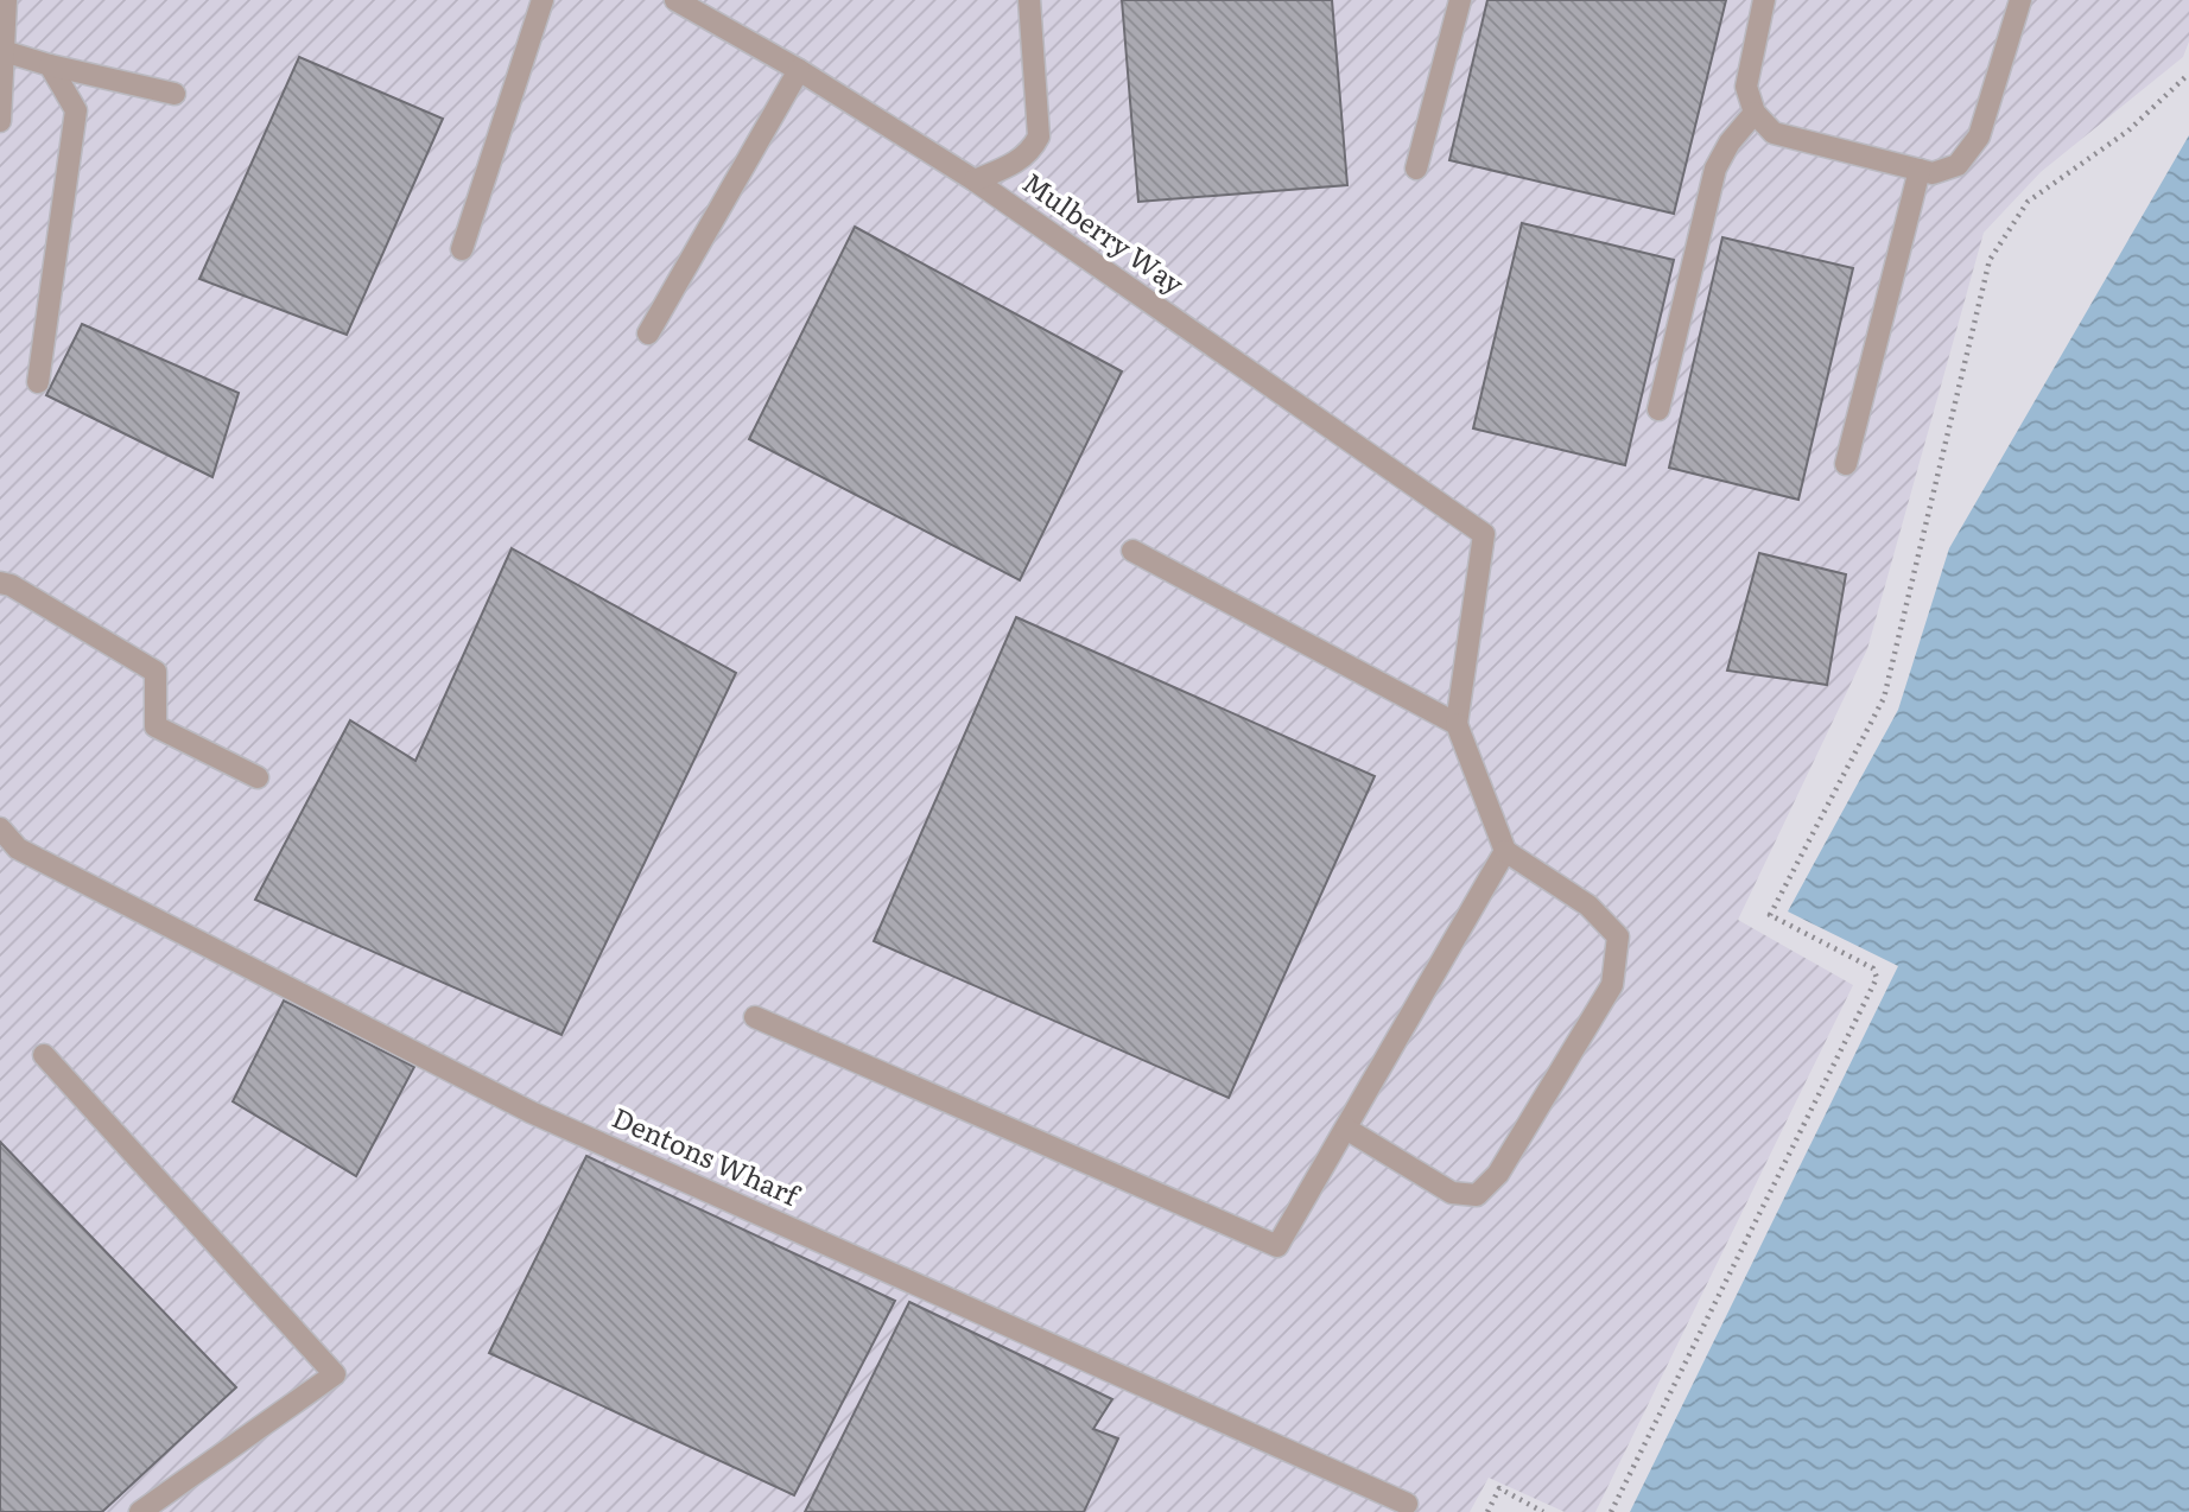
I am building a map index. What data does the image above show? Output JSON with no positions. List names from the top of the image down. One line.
{"streets":{"street":["Mulberry Way","Dentons Wharf"]}}
